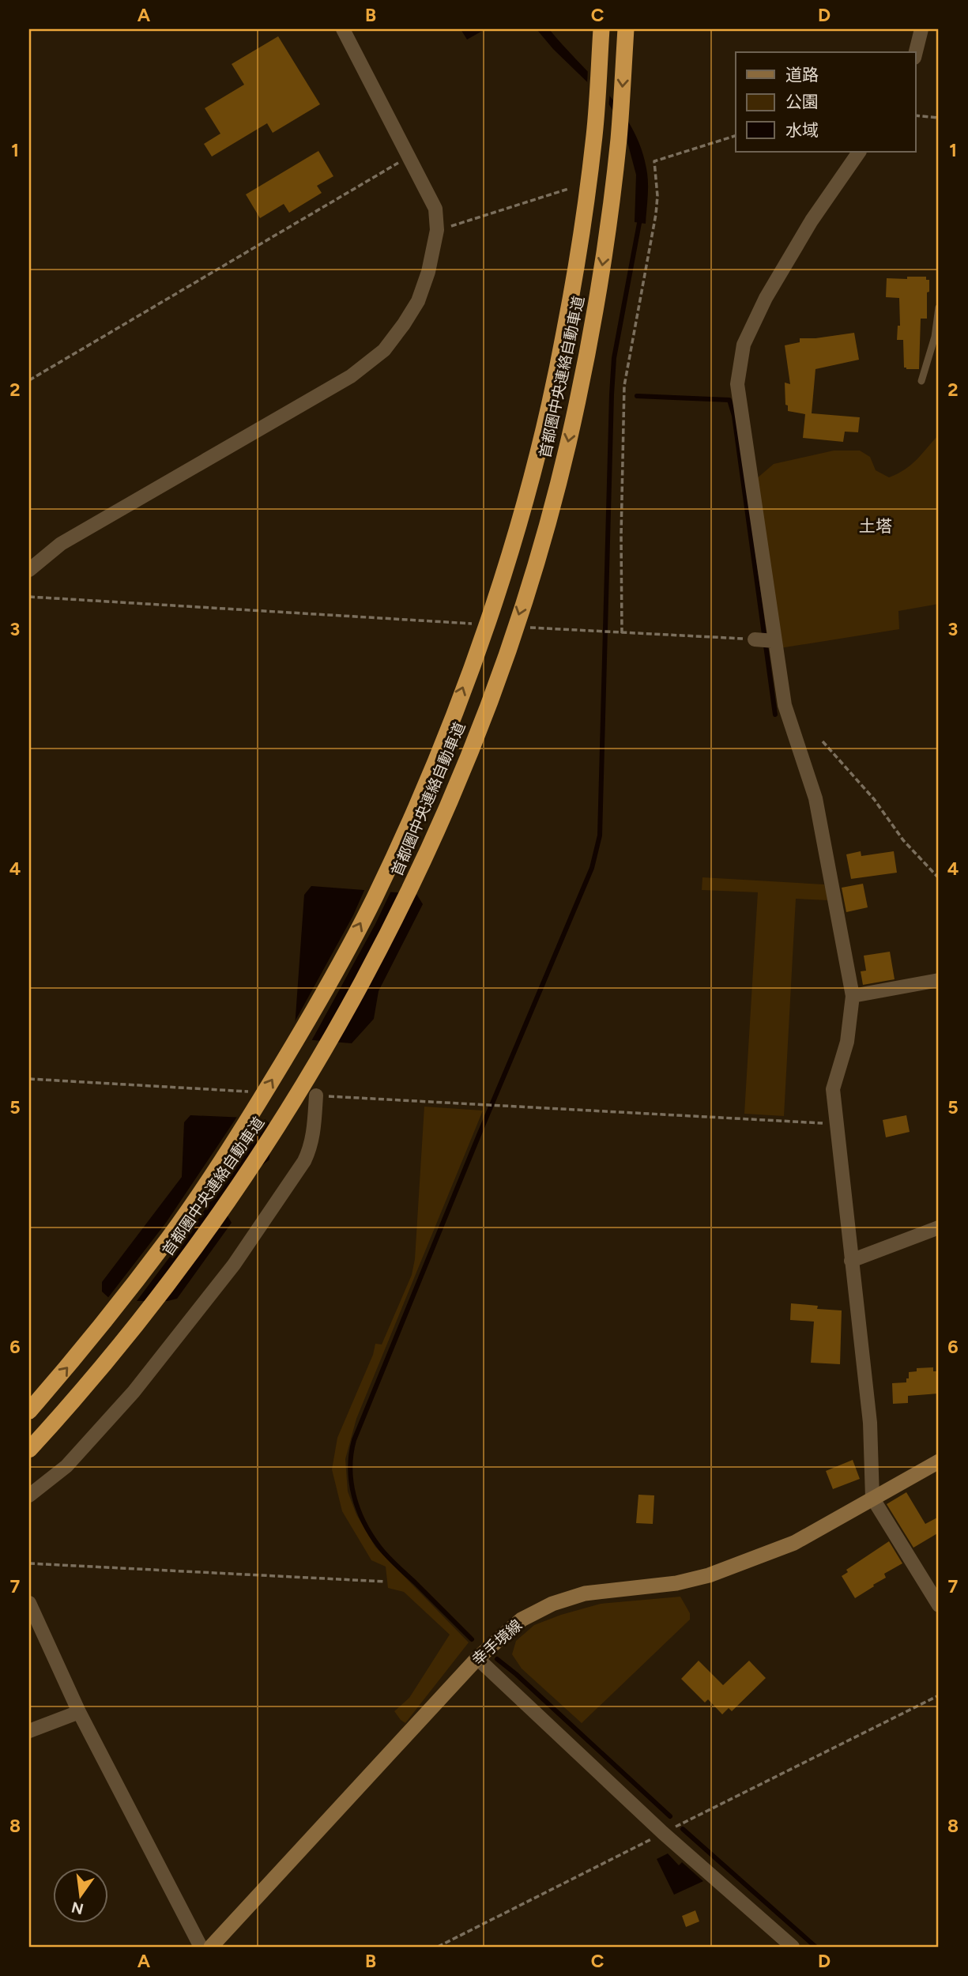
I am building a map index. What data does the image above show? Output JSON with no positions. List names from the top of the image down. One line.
{"streets":{"highway":["首都圏中央連絡自動車道"],"main road":["幸手境線"]},"districts":["土塔"],"legend":["道路","公園","水域"],"north":"bottom","grid":{"columns":["A","B","C","D"],"rows":["1","2","3","4","5","6","7","8"]}}
